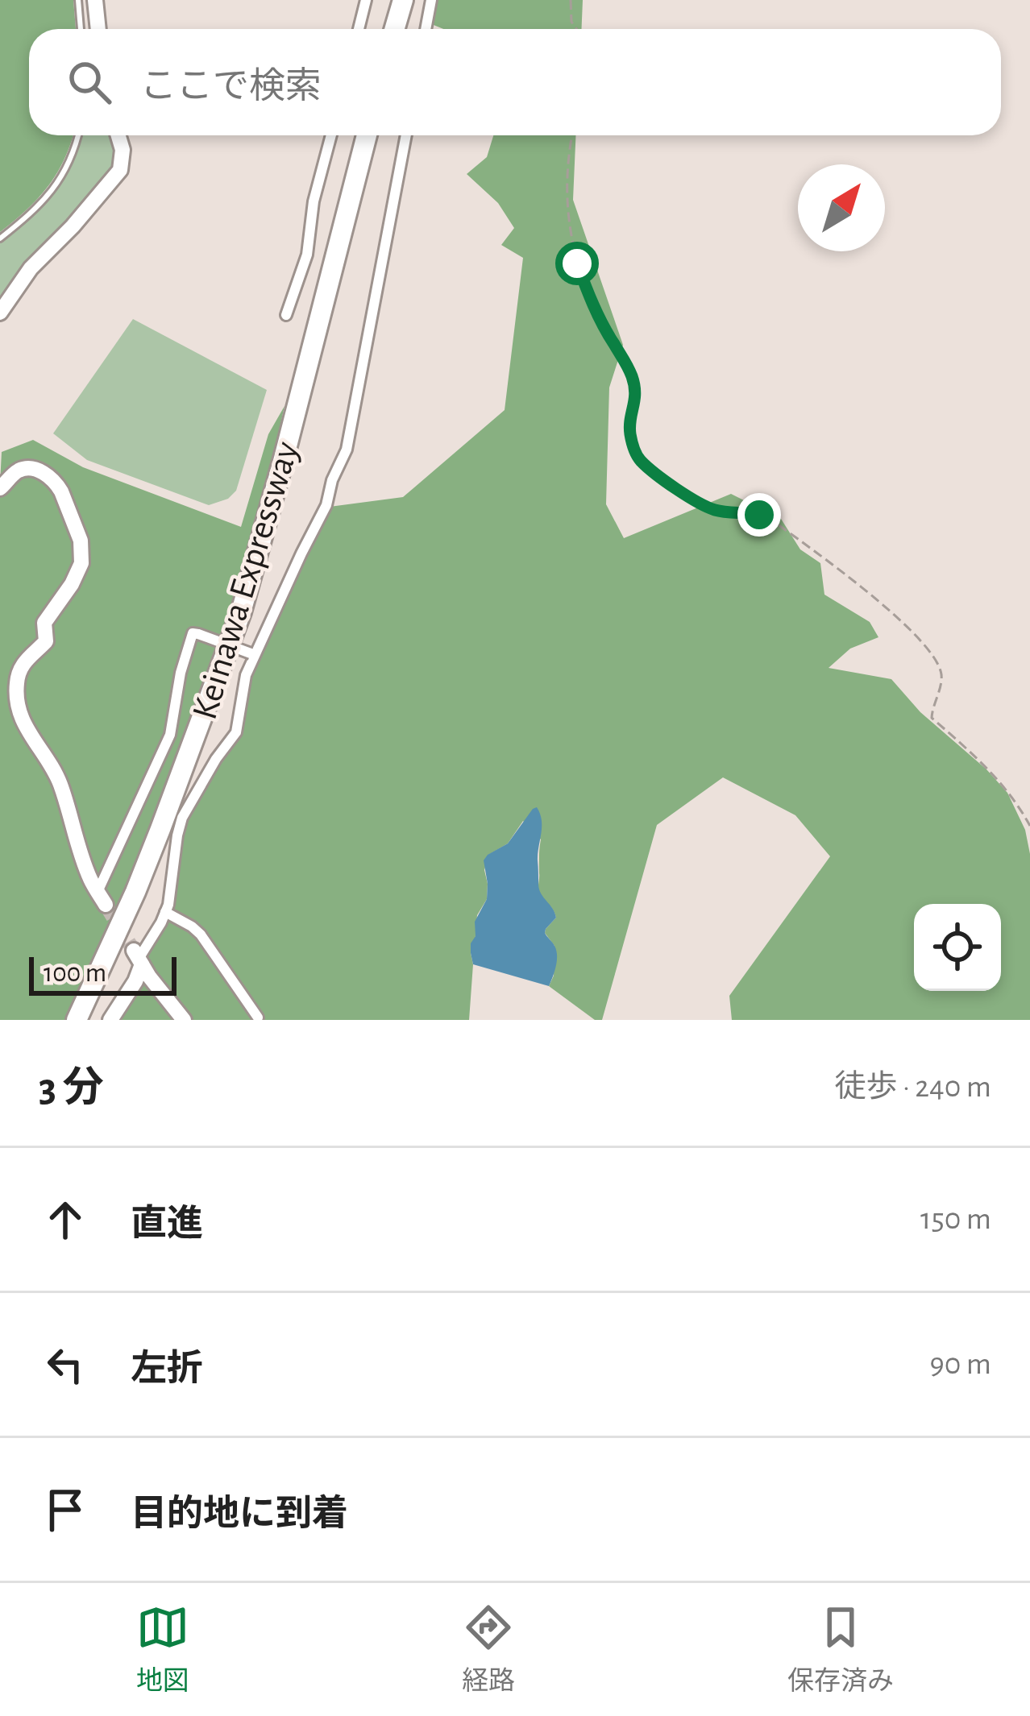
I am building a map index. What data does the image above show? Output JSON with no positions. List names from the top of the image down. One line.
{"streets":{"highway":["Keinawa Expressway"]},"scale_bar":"100 m","north":"top right","page":{"search":"ここで検索","scale":"100 m","heading":["3 分","徒歩 · 240 m"],"list":[["直進","150 m"],["左折","90 m"],"目的地に到着"],"nav":["地図","経路","保存済み"]}}
